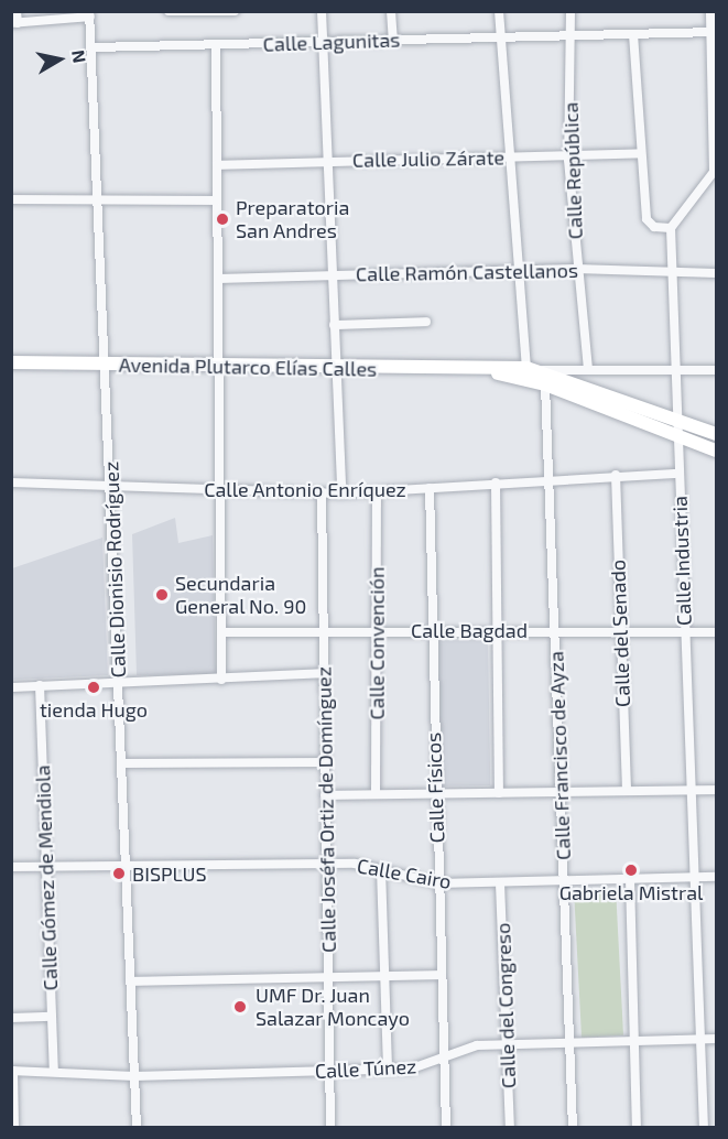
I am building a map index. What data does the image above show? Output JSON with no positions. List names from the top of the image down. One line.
{"streets":{"main road":["Avenida Plutarco Elías Calles"],"street":["Calle Lagunitas","Calle Julio Zárate","Calle República","Calle Ramón Castellanos","Calle Antonio Enríquez","Calle Industria","Calle Dionisio Rodríguez","Calle Bagdad","Calle del Senado","Calle Convención","Calle Francisco de Ayza","Calle Físicos","Calle Joséfa Ortiz de Domínguez","Calle Cairo","Calle Gómez de Mendiola","Calle del Congreso","Calle Túnez"]},"crossings":[["Calle Lagunitas","Calle República"],["Calle Lagunitas","Calle Dionisio Rodríguez"],["Calle Julio Zárate","Calle República"],["Calle República","Calle Ramón Castellanos"],["Calle Ramón Castellanos","Calle Industria"],["Avenida Plutarco Elías Calles","Calle Industria"],["Avenida Plutarco Elías Calles","Calle Dionisio Rodríguez"],["Avenida Plutarco Elías Calles","Calle Francisco de Ayza"],["Calle Antonio Enríquez","Calle Industria"],["Calle Antonio Enríquez","Calle Dionisio Rodríguez"],["Calle Antonio Enríquez","Calle del Senado"],["Calle Antonio Enríquez","Calle Convención"],["Calle Antonio Enríquez","Calle Francisco de Ayza"],["Calle Antonio Enríquez","Calle Físicos"],["Calle Antonio Enríquez","Calle Joséfa Ortiz de Domínguez"],["Calle Industria","Calle Bagdad"],["Calle Industria","Calle Cairo"],["Calle Industria","Calle Túnez"],["Calle Dionisio Rodríguez","Calle Cairo"],["Calle Dionisio Rodríguez","Calle Túnez"],["Calle Bagdad","Calle del Senado"],["Calle Bagdad","Calle Convención"],["Calle Bagdad","Calle Francisco de Ayza"],["Calle Bagdad","Calle Físicos"],["Calle Bagdad","Calle Joséfa Ortiz de Domínguez"],["Calle Francisco de Ayza","Calle Cairo"],["Calle Francisco de Ayza","Calle Túnez"],["Calle Físicos","Calle Cairo"],["Calle Físicos","Calle Túnez"],["Calle Joséfa Ortiz de Domínguez","Calle Cairo"],["Calle Joséfa Ortiz de Domínguez","Calle Túnez"],["Calle Cairo","Calle Gómez de Mendiola"],["Calle Cairo","Calle del Congreso"],["Calle Gómez de Mendiola","Calle Túnez"],["Calle del Congreso","Calle Túnez"]],"places":["Preparatoria San Andres","Secundaria General No. 90","tienda Hugo","Gabriela Mistral","BISPLUS","UMF Dr. Juan Salazar Moncayo"],"north":"right"}
